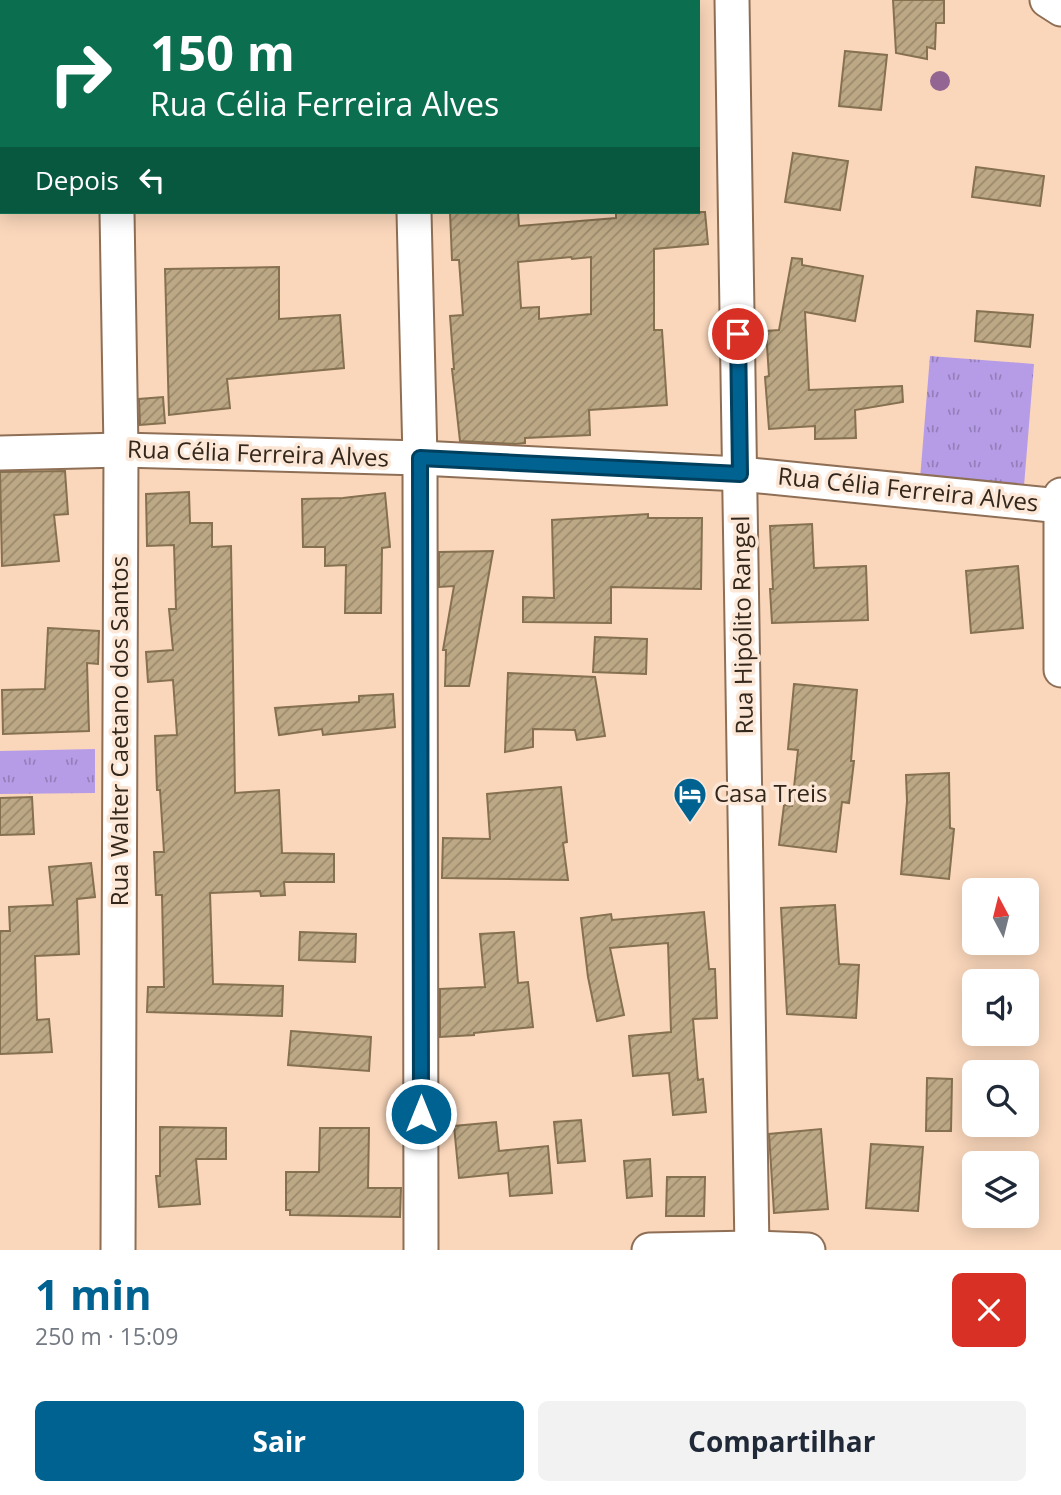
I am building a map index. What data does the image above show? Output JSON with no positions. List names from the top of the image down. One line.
{"streets":{"street":["Rua Célia Ferreira Alves","Rua Hipólito Rangel","Rua Walter Caetano dos Santos"]},"crossings":[["Rua Célia Ferreira Alves","Rua Hipólito Rangel"],["Rua Célia Ferreira Alves","Rua Walter Caetano dos Santos"]],"places":{"hotel":["Casa Treis"]},"north":"top","page":{"turn":["150 m","Rua Célia Ferreira Alves"],"then":"Depois","heading":["1 min","250 m · 15:09"],"buttons":["Sair","Compartilhar"]}}
